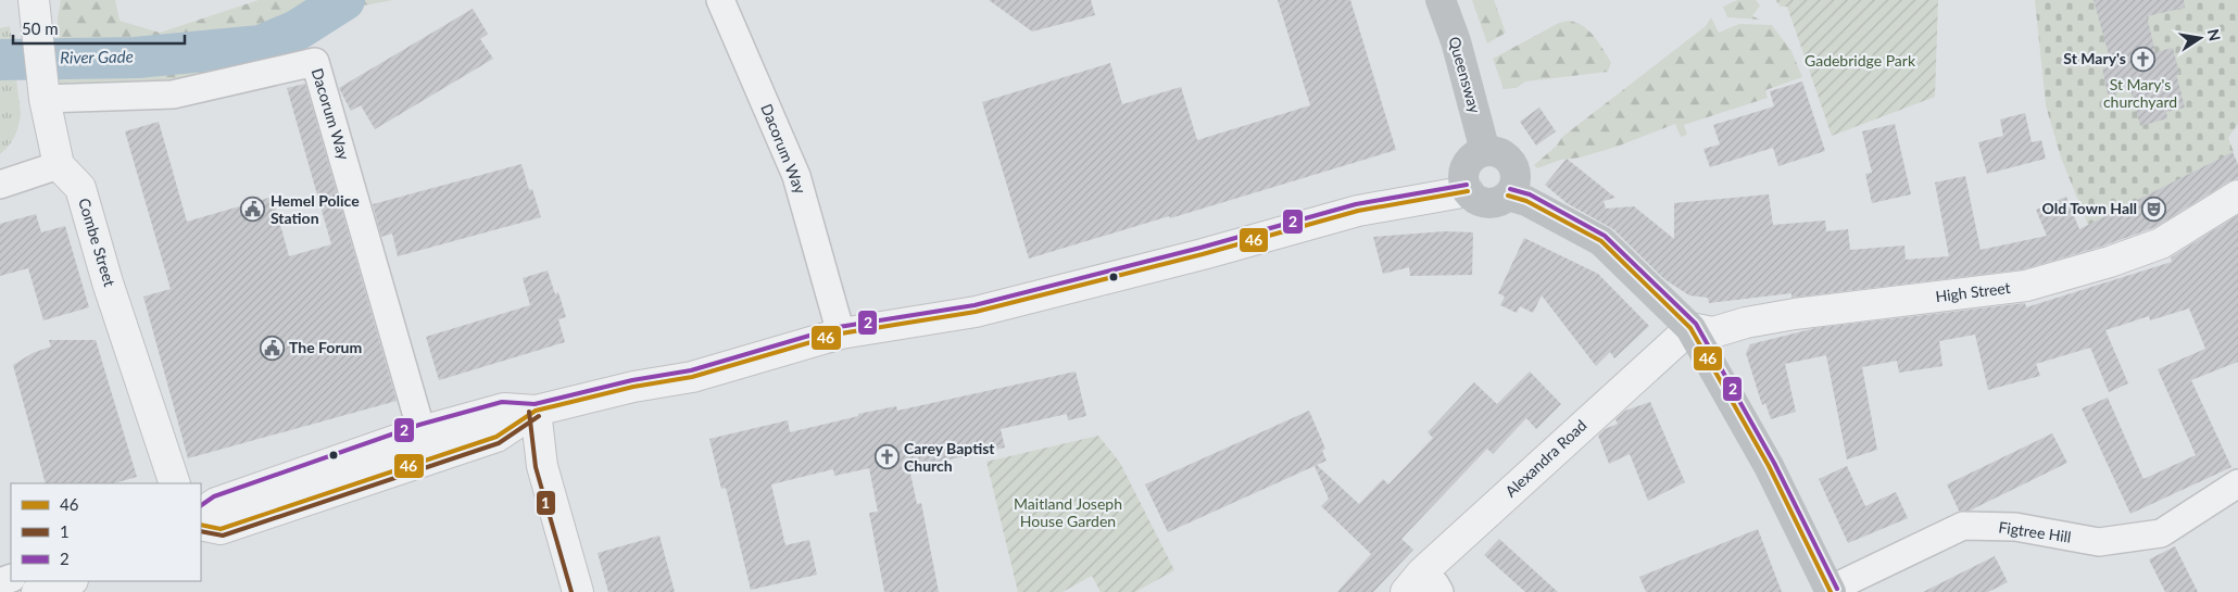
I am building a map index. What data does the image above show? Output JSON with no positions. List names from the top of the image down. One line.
{"streets":{"main road":["Queensway"],"street":["Dacorum Way","Combe Street","High Street","Alexandra Road","Figtree Hill"]},"crossings":[["High Street","Alexandra Road"]],"water":["River Gade"],"parks":["Gadebridge Park","St Mary's churchyard","Maitland Joseph House Garden"],"places":{"church":["St Mary's","Carey Baptist Church"],"theatre":["Old Town Hall"],"public building":["Hemel Police Station","The Forum"]},"lines":["transit line 2","transit line 46","transit line 1"],"legend":["46","1","2"],"scale_bar":"50 m","north":"right"}
